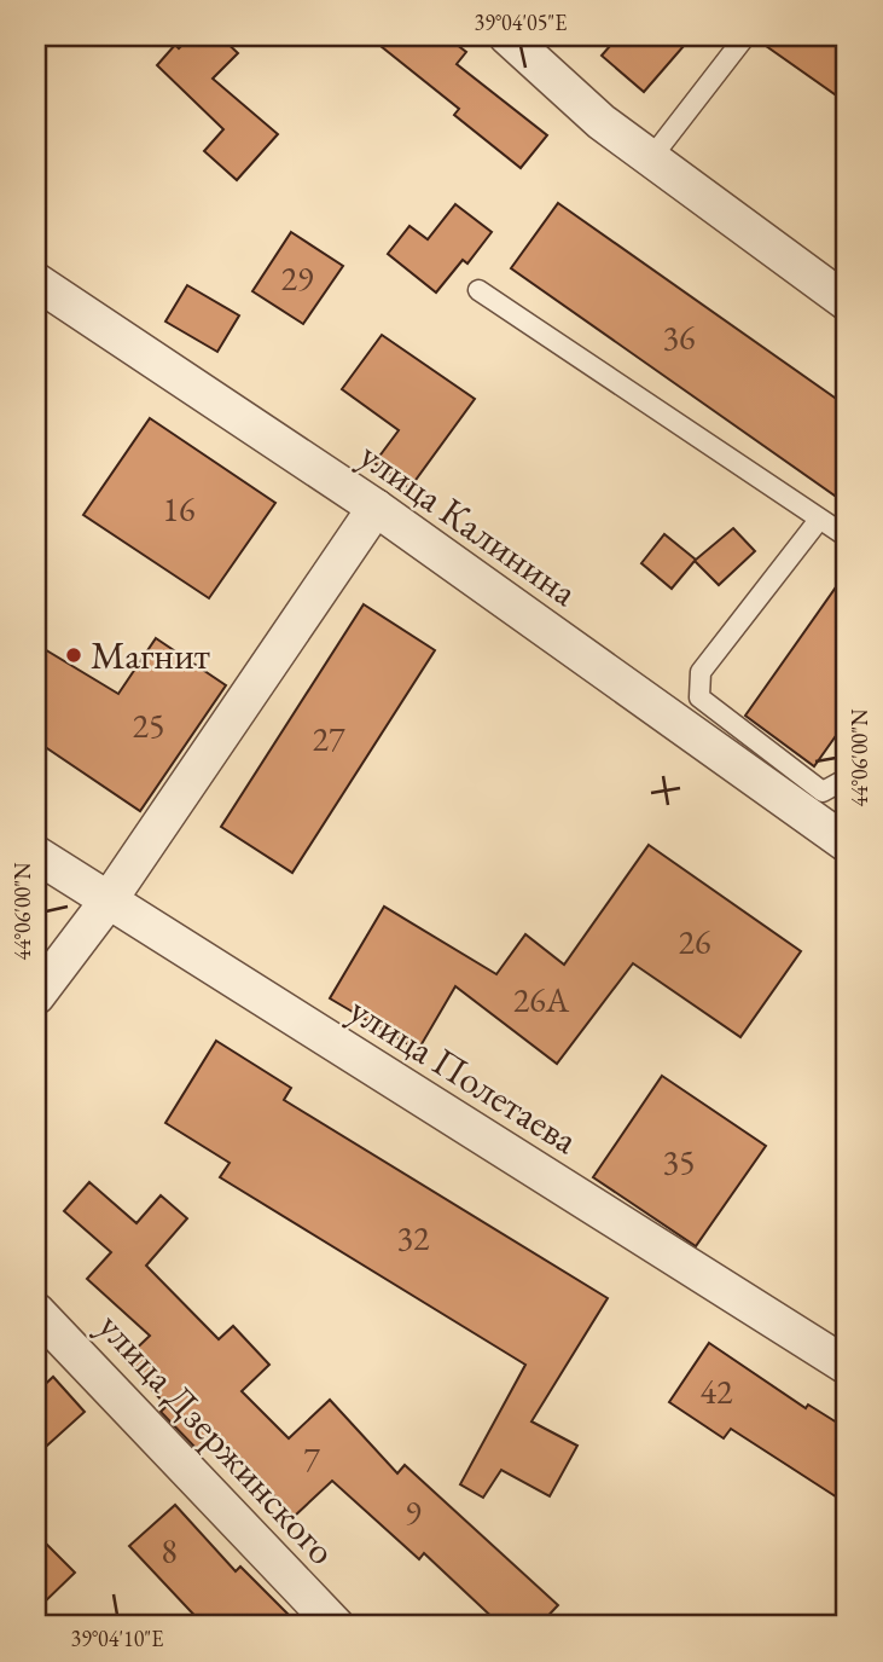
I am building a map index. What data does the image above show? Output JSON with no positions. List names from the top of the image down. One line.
{"streets":{"street":["улица Калинина","улица Полетаева","улица Дзержинского"]},"places":["Магнит"],"house_numbers":["29","36","16","25","27","26","26А","35","32","42","7","9","8"],"coordinates":["39°04'05\"E","44°06'00\"N","39°04'10\"E"]}
